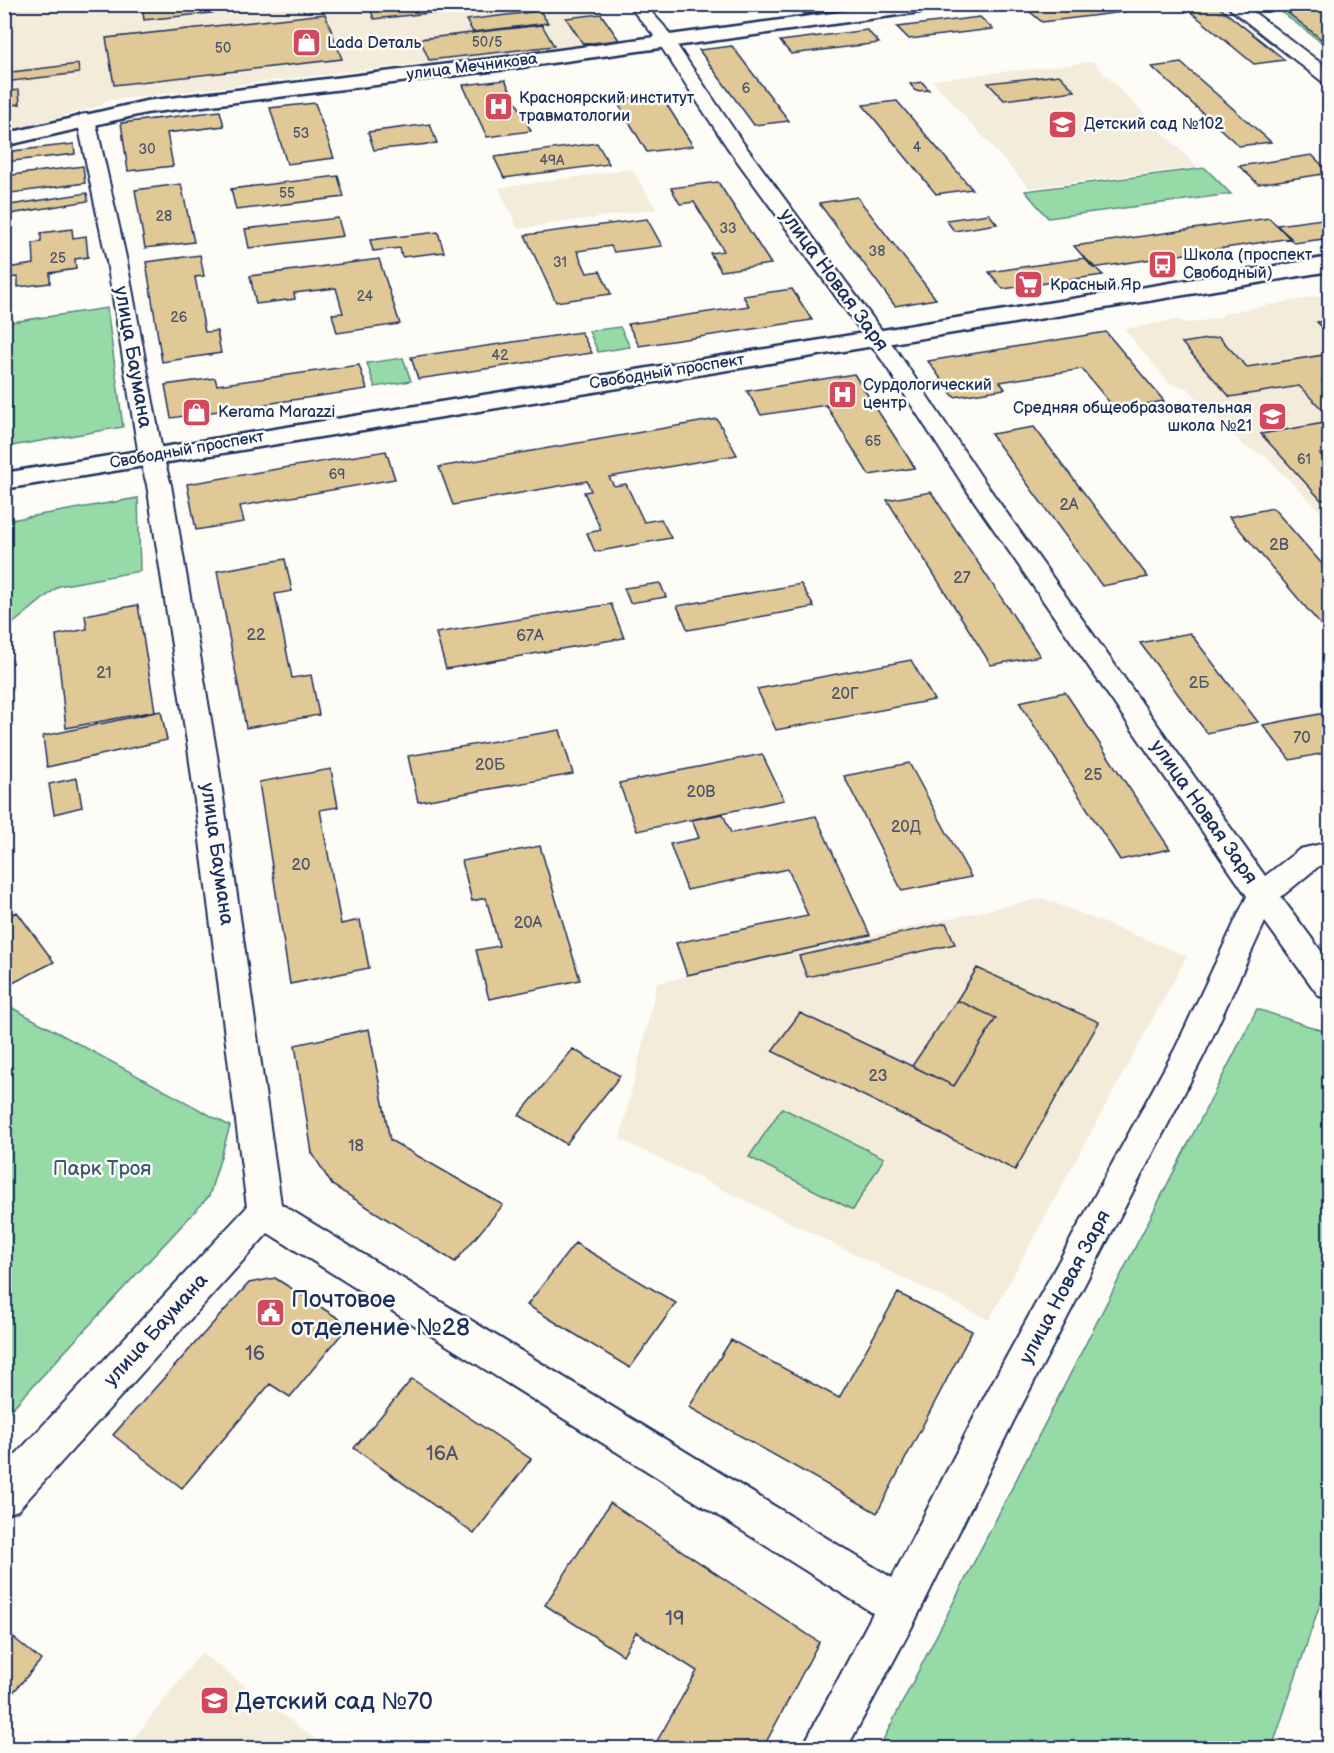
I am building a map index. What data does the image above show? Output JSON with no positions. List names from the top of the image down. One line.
{"streets":{"main road":["улица Мечникова","Свободный проспект"],"street":["улица Новая Заря","улица Баумана"]},"crossings":[["улица Мечникова","улица Новая Заря"],["улица Мечникова","улица Баумана"],["улица Новая Заря","Свободный проспект"],["улица Баумана","Свободный проспект"]],"parks":["Парк Троя"],"places":{"shop":["Lada Dеталь","Kerama Marazzi"],"hospital":["Красноярский институт травматологии","Сурдологический центр"],"school or university":["Детский сад №102","Средняя общеобразовательная школа №21","Детский сад №70"],"bus stop":["Школа (проспект Свободный)"],"supermarket":["Красный Яр"],"public building":["Почтовое отделение №28"]},"house_numbers":["50/5","50","6","53","4","30","49А","55","28","33","38","25","31","24","26","42","65","61","69","2А","2В","27","22","67А","21","2Б","20Г","70","20Б","25","20В","20Д","20","20А","23","18","16","16А","19"]}
